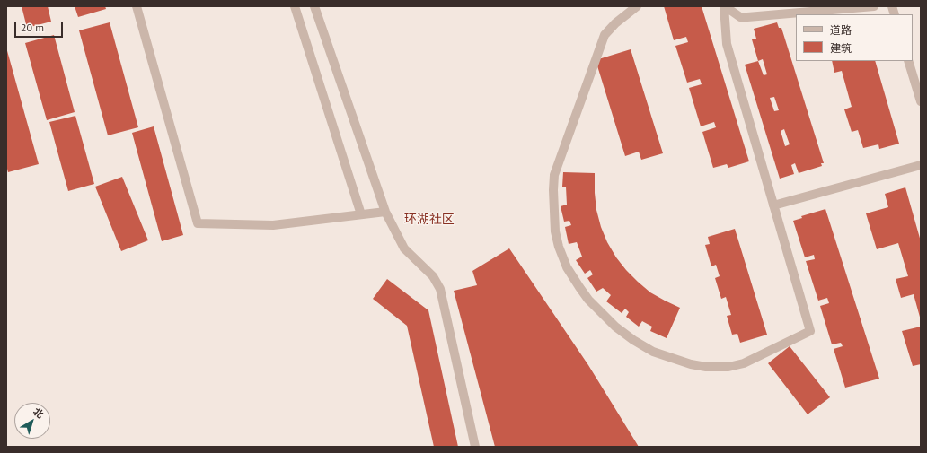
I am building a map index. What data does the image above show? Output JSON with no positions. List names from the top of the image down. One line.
{"districts":["环湖社区"],"legend":["道路","建筑"],"scale_bar":"20 m","north":"top right"}
